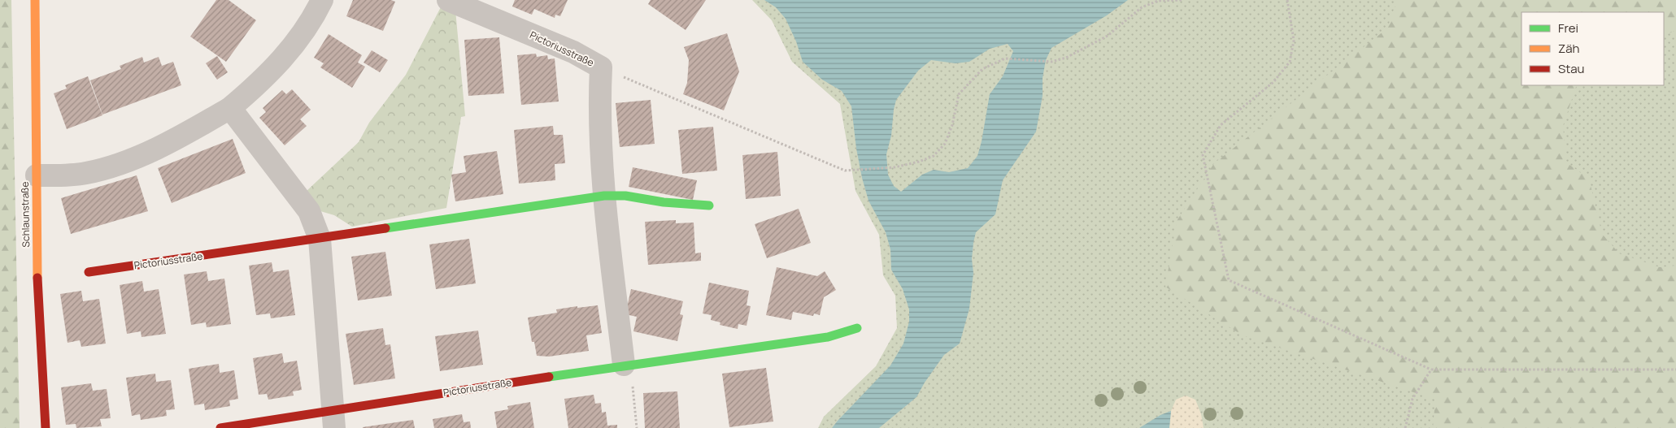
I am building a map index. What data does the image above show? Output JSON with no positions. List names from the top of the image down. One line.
{"streets":{"street":["Pictoriusstraße","Schlaunstraße"]},"legend":["Frei","Zäh","Stau"]}
